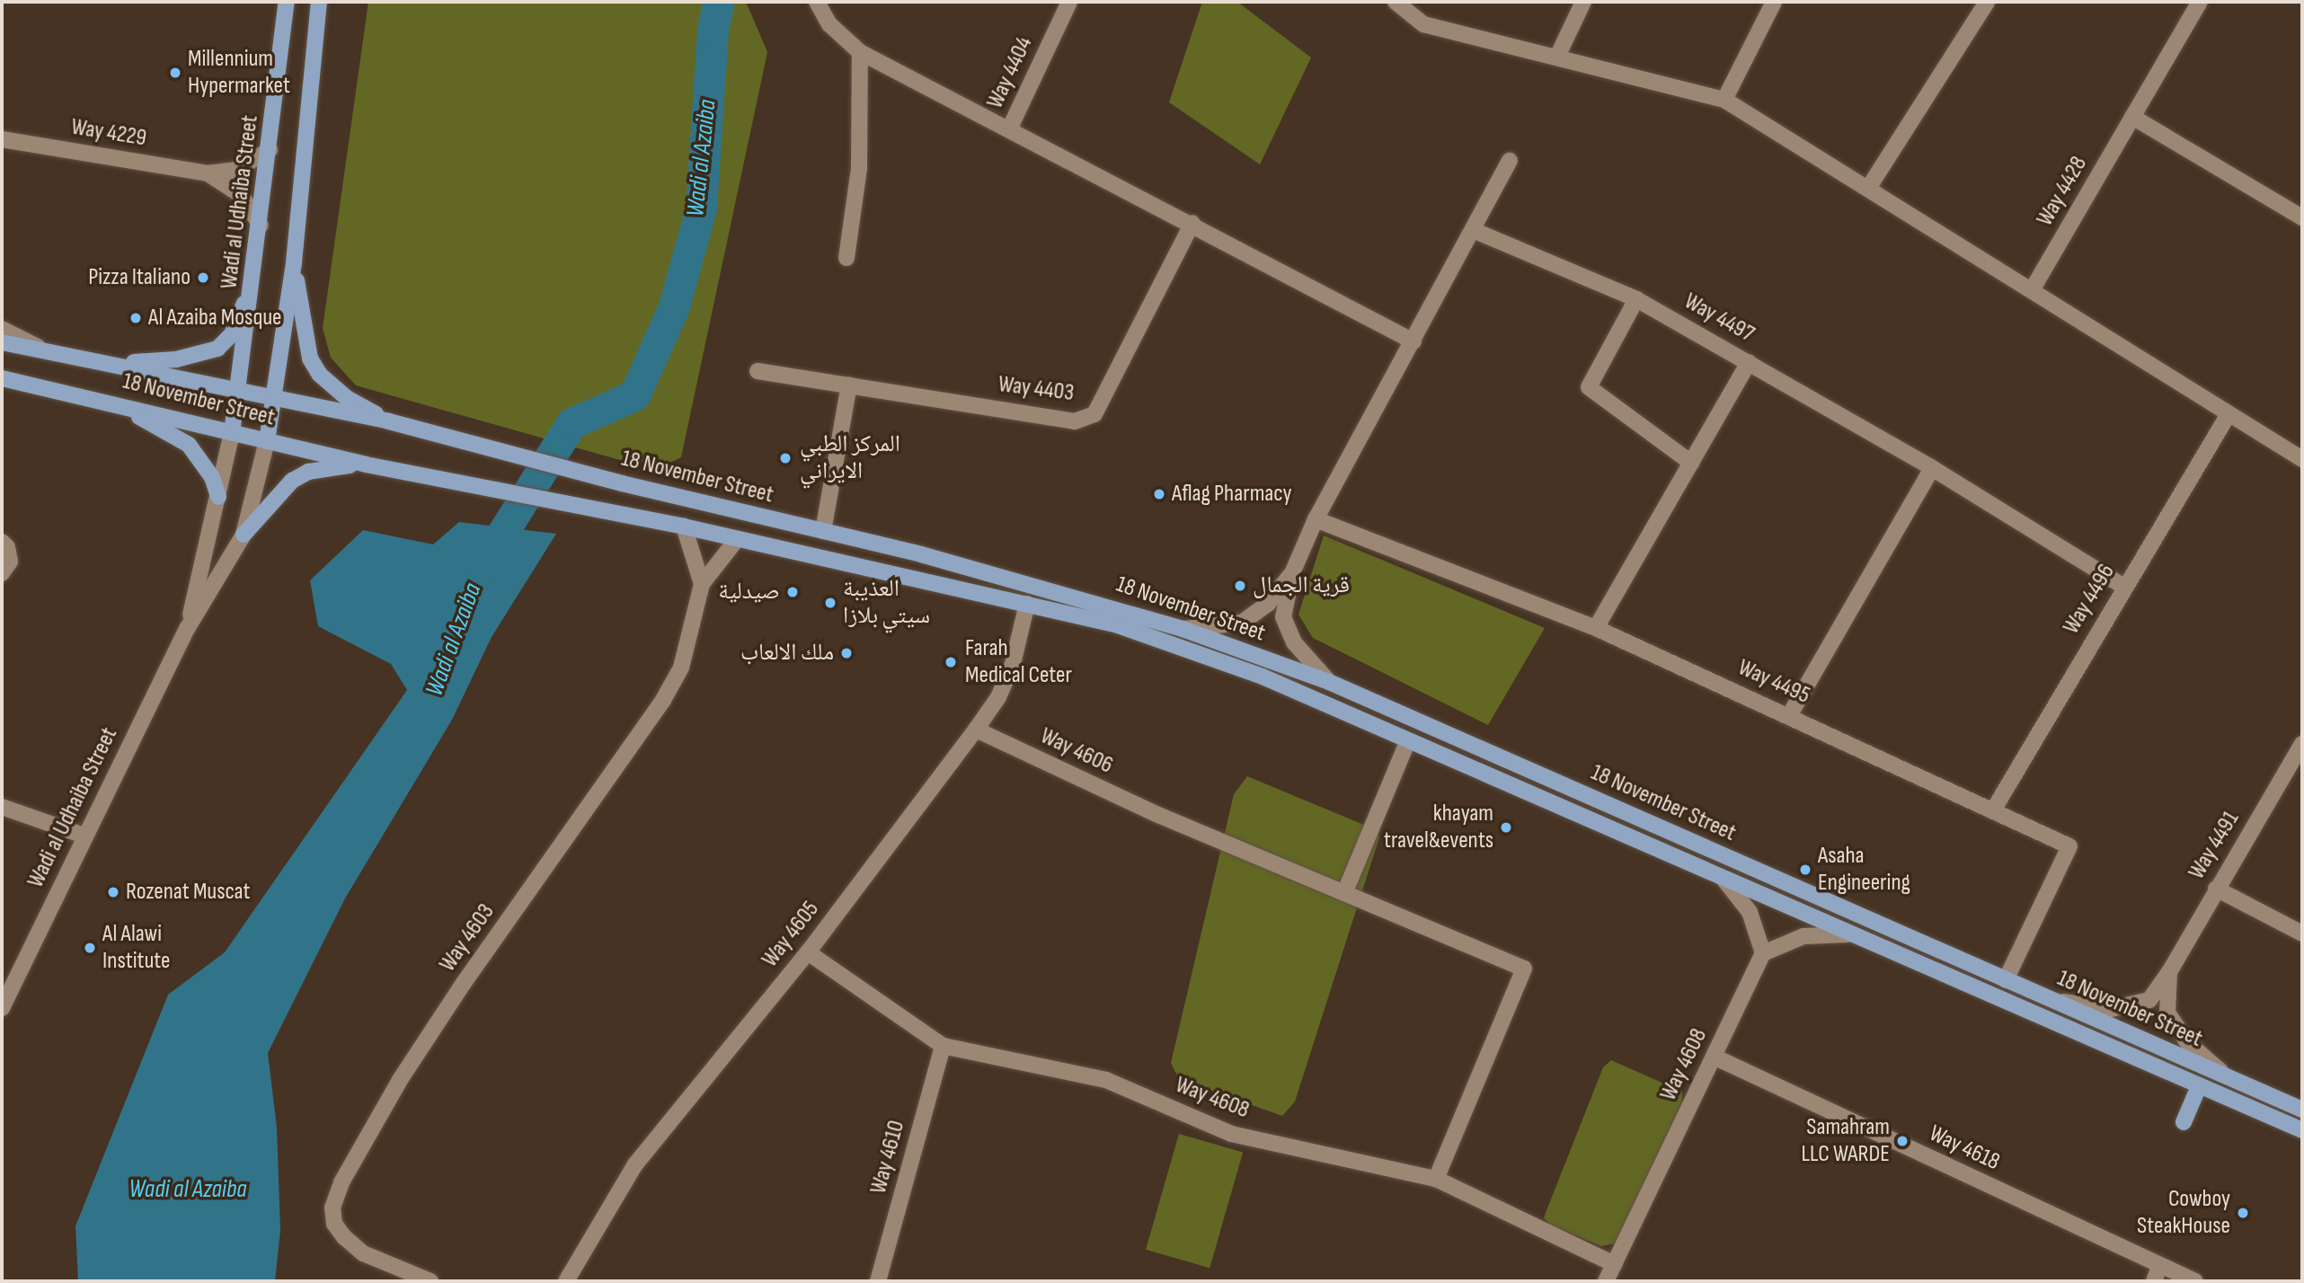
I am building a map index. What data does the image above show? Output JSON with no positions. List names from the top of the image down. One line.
{"streets":{"main road":["Wadi al Udhaiba Street","18 November Street"],"street":["Way 4404","Way 4229","Way 4428","Way 4497","Way 4403","Way 4496","Way 4495","Way 4606","Way 4491","Way 4605","Way 4603","Way 4608","Way 4618","Way 4610"]},"crossings":[["Way 4229","Wadi al Udhaiba Street"],["Wadi al Udhaiba Street","18 November Street"],["Way 4497","Way 4496"],["18 November Street","Way 4495"],["18 November Street","Way 4491"],["18 November Street","Way 4605"],["18 November Street","Way 4603"],["Way 4496","Way 4495"],["Way 4606","Way 4605"],["Way 4606","Way 4608"],["Way 4605","Way 4608"],["Way 4608","Way 4618"],["Way 4608","Way 4610"]],"water":["Wadi al Azaiba"],"places":["Millennium Hypermarket","Pizza Italiano","Al Azaiba Mosque","المركز الطبي الايراني","Aflag Pharmacy","قرية الجمال","صيدلية","العذيبة سيتي بلازا","ملك الالعاب","Farah Medical Ceter","khayam travel&events","Asaha Engineering","Rozenat Muscat","Al Alawi Institute","Samahram LLC WARDE","Cowboy SteakHouse"]}
